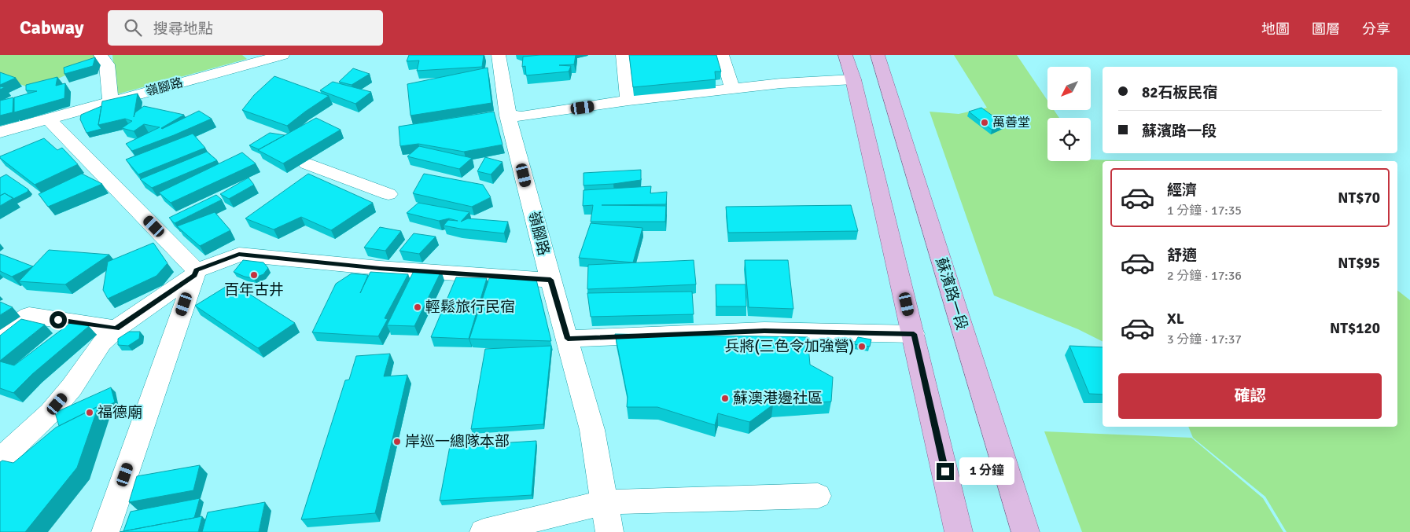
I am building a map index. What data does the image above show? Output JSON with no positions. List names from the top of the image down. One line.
{"streets":{"main road":["蘇濱路一段"],"street":["嶺腳路"]},"places":["萬善堂","百年古井","輕鬆旅行民宿","兵將(三色令加強營)","蘇澳港邊社區","福德廟","岸巡一總隊本部"],"north":"bottom left","page":{"header":"Cabway","search":"搜尋地點","nav":["地圖","圖層","分享"],"banner":["82石板民宿","蘇濱路一段"],"list":[{"name":"經濟","note":"1 分鐘 · 17:35","value":"NT$70"},{"name":"舒適","note":"2 分鐘 · 17:36","value":"NT$95"},{"name":"XL","note":"3 分鐘 · 17:37","value":"NT$120"}],"buttons":"確認","bubble":"1 分鐘"}}
